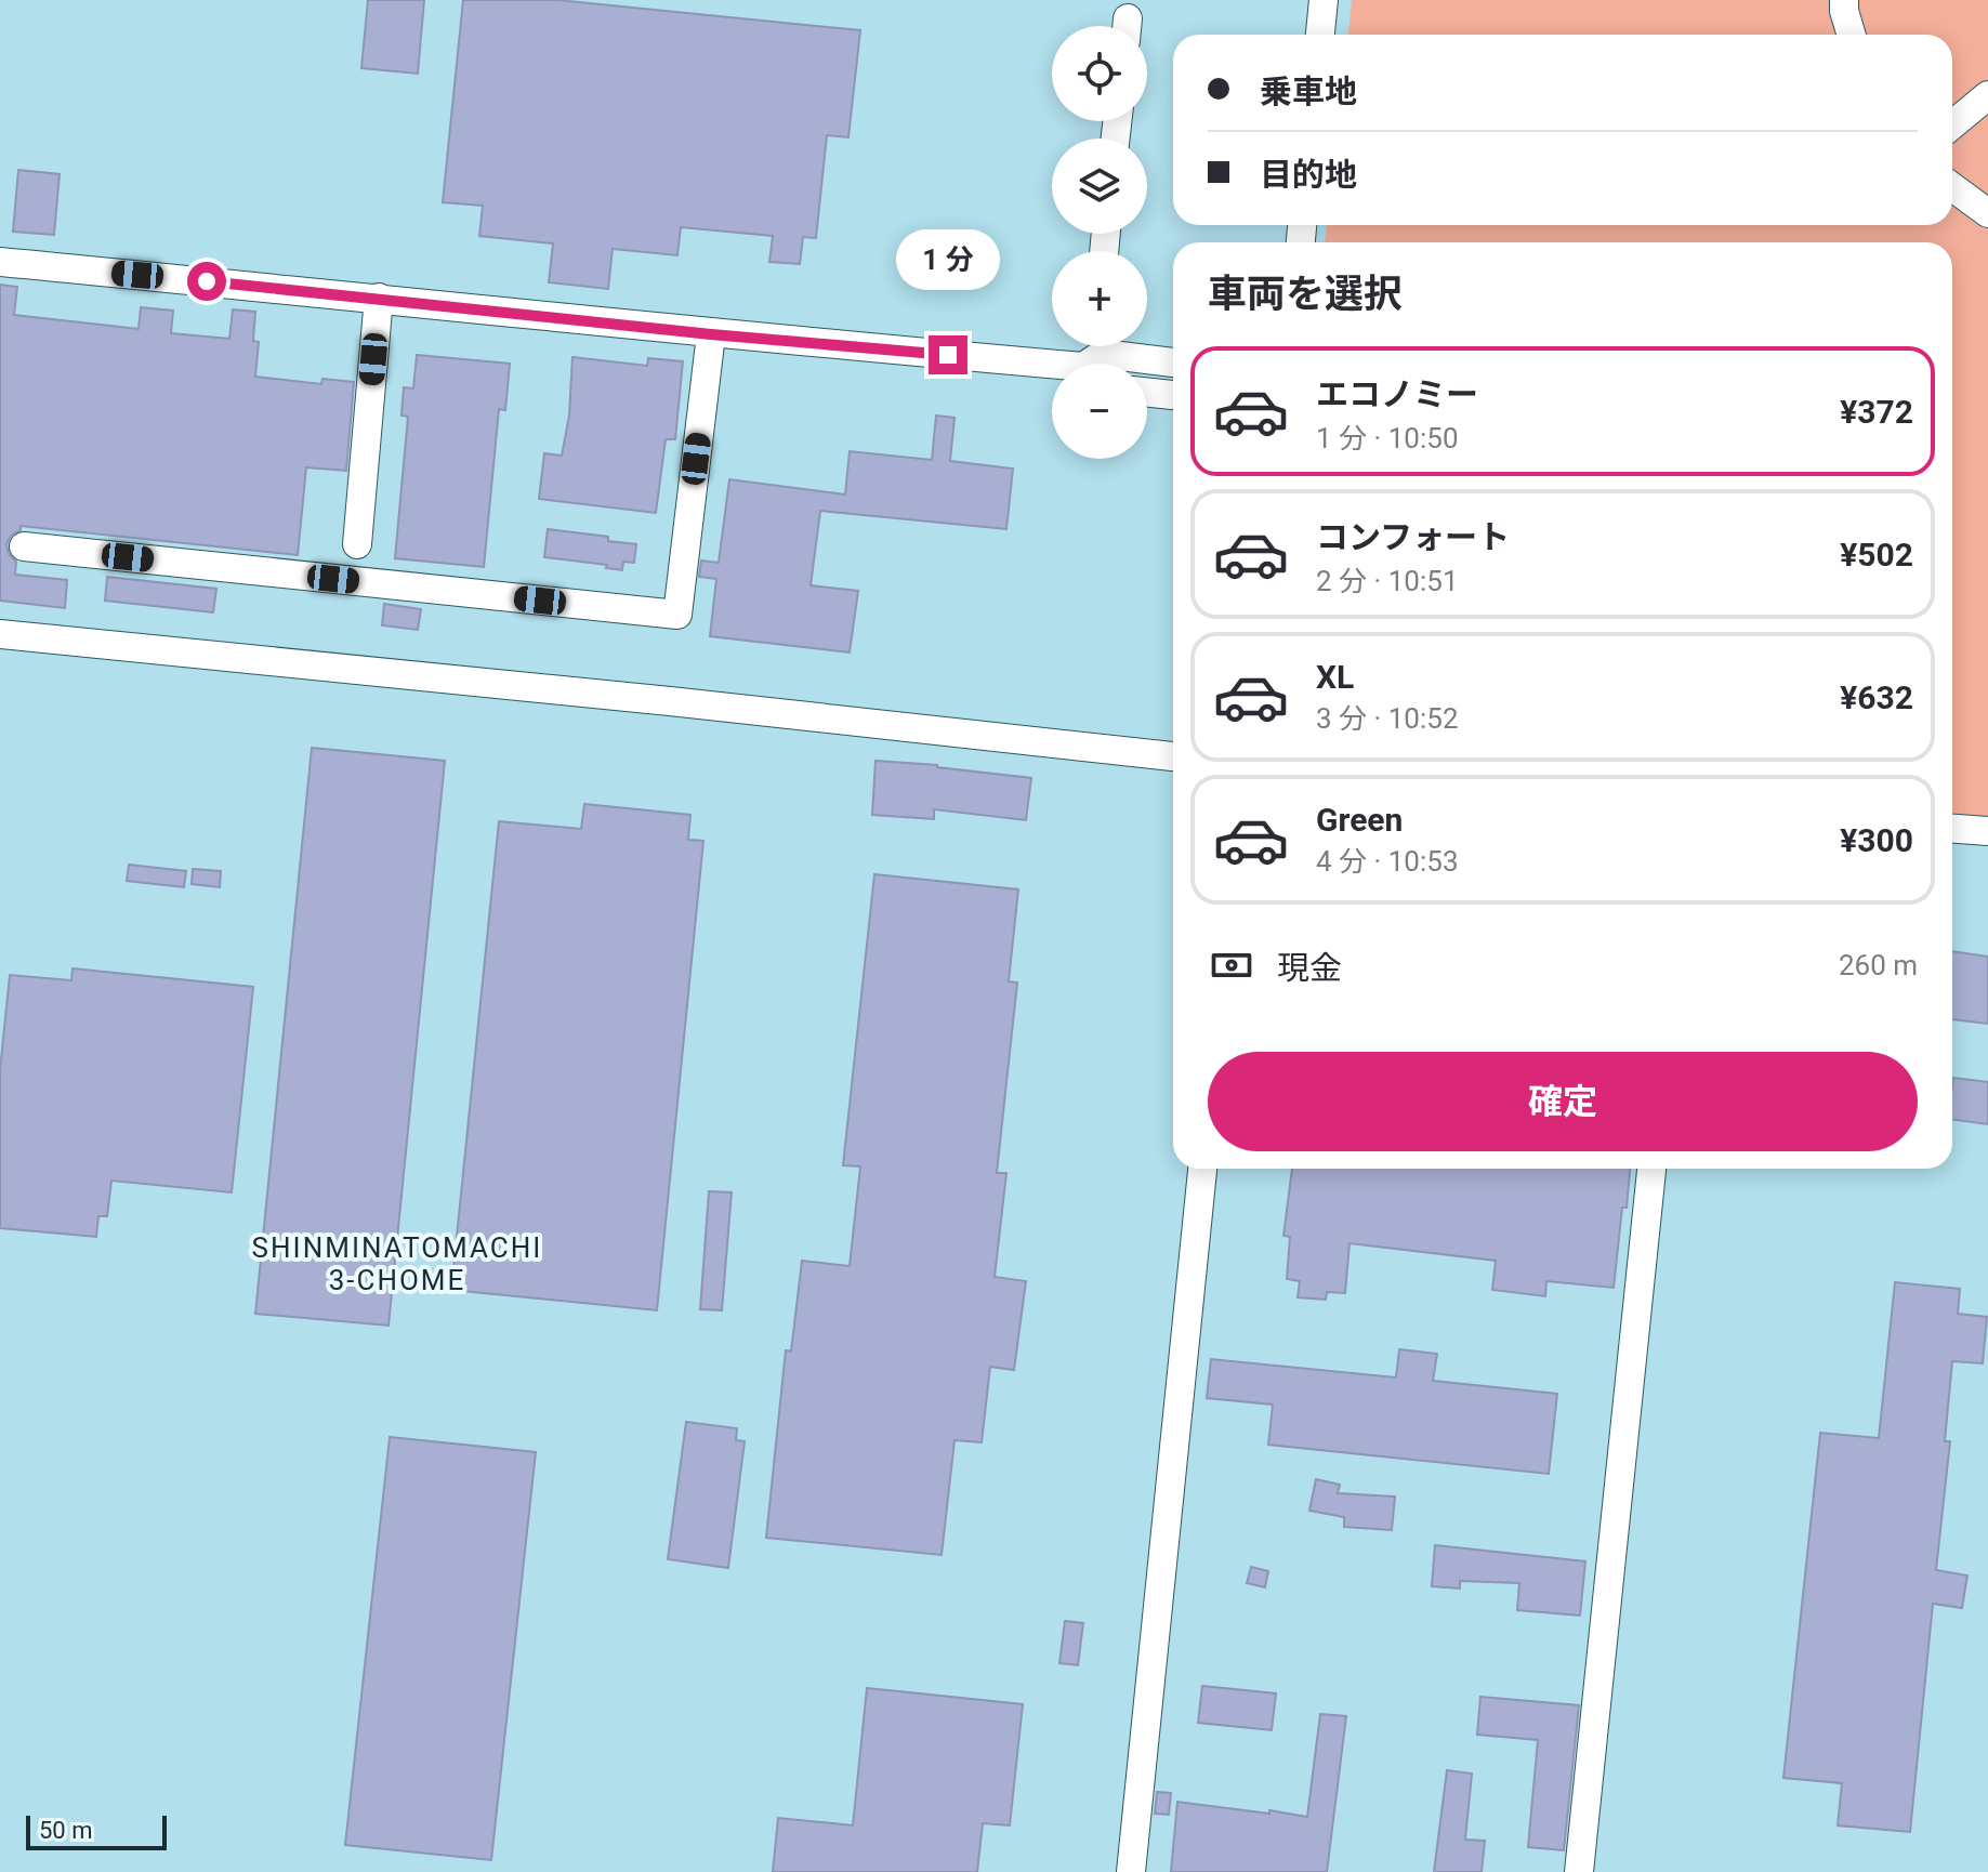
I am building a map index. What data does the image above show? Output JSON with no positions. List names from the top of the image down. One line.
{"districts":["SHINMINATOMACHI 3-CHOME"],"scale_bar":"50 m","page":{"map_buttons":["+","−"],"banner":["乗車地","目的地"],"bubble":"1 分","heading":"車両を選択","list":[{"name":"エコノミー","note":"1 分 · 10:50","value":"¥372"},{"name":"コンフォート","note":"2 分 · 10:51","value":"¥502"},{"name":"XL","note":"3 分 · 10:52","value":"¥632"},{"name":"Green","note":"4 分 · 10:53","value":"¥300"}],"pay":["現金","260 m"],"buttons":"確定","scale":"50 m"}}
